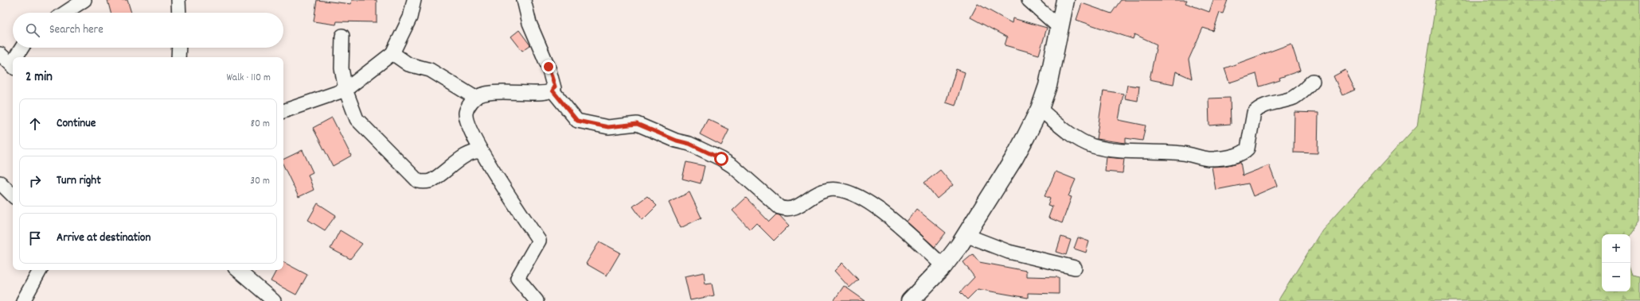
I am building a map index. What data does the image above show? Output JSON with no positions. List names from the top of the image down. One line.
{"page":{"search":"Search here","heading":["2 min","Walk · 110 m"],"list":[["Continue","80 m"],["Turn right","30 m"],"Arrive at destination"],"map_buttons":["+","−"]}}
